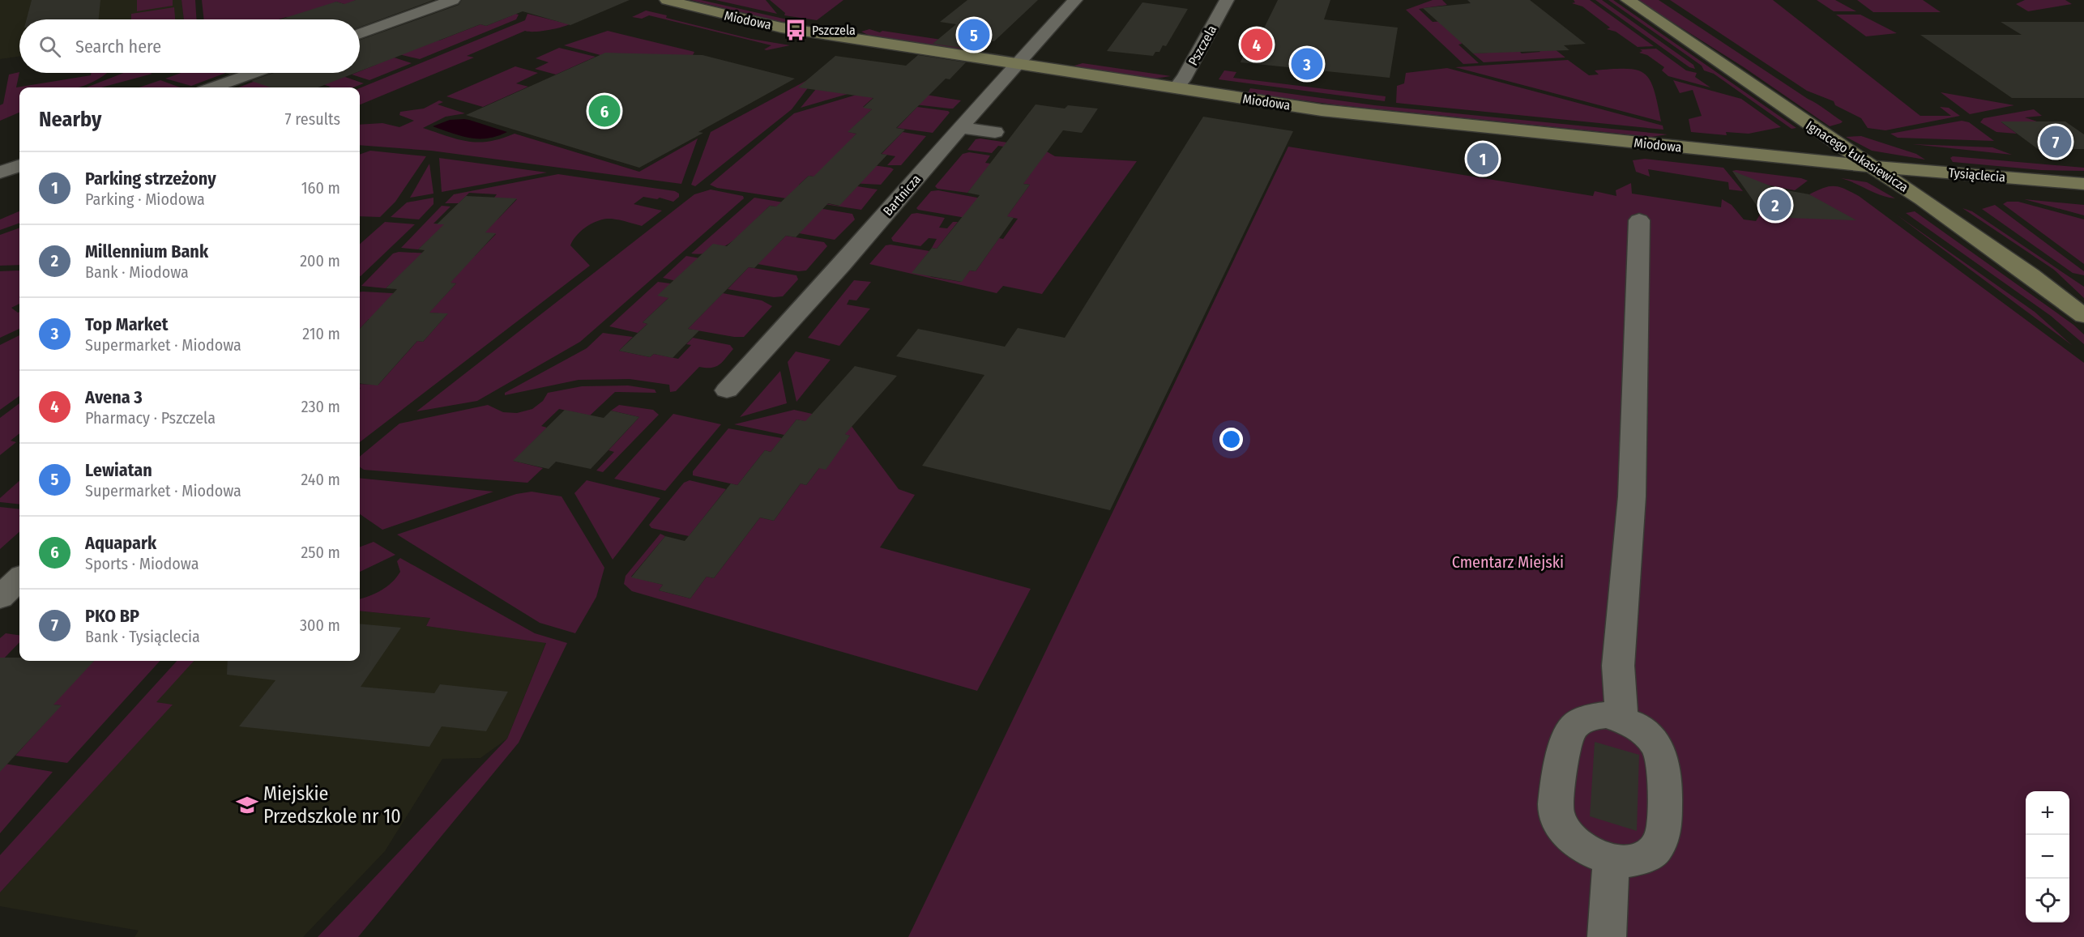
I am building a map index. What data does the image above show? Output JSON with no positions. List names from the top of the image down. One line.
{"streets":{"street":["Miodowa","Pszczela","Ignacego Łukasiewicza","Tysiąclecia","Bartnicza"]},"crossings":[["Miodowa","Pszczela"],["Miodowa","Ignacego Łukasiewicza"],["Miodowa","Tysiąclecia"],["Miodowa","Bartnicza"],["Ignacego Łukasiewicza","Tysiąclecia"]],"parks":["Cmentarz Miejski"],"places":{"bus stop":["Pszczela"],"school or university":["Miejskie Przedszkole nr 10"]},"page":{"pins":["5","4","3","6","7","1","2"],"search":"Search here","heading":["Nearby","7 results"],"list":[{"mark":"1","name":"Parking strzeżony","note":"Parking · Miodowa","value":"160 m"},{"mark":"2","name":"Millennium Bank","note":"Bank · Miodowa","value":"200 m"},{"mark":"3","name":"Top Market","note":"Supermarket · Miodowa","value":"210 m"},{"mark":"4","name":"Avena 3","note":"Pharmacy · Pszczela","value":"230 m"},{"mark":"5","name":"Lewiatan","note":"Supermarket · Miodowa","value":"240 m"},{"mark":"6","name":"Aquapark","note":"Sports · Miodowa","value":"250 m"},{"mark":"7","name":"PKO BP","note":"Bank · Tysiąclecia","value":"300 m"}],"map_buttons":["+","−"]}}
